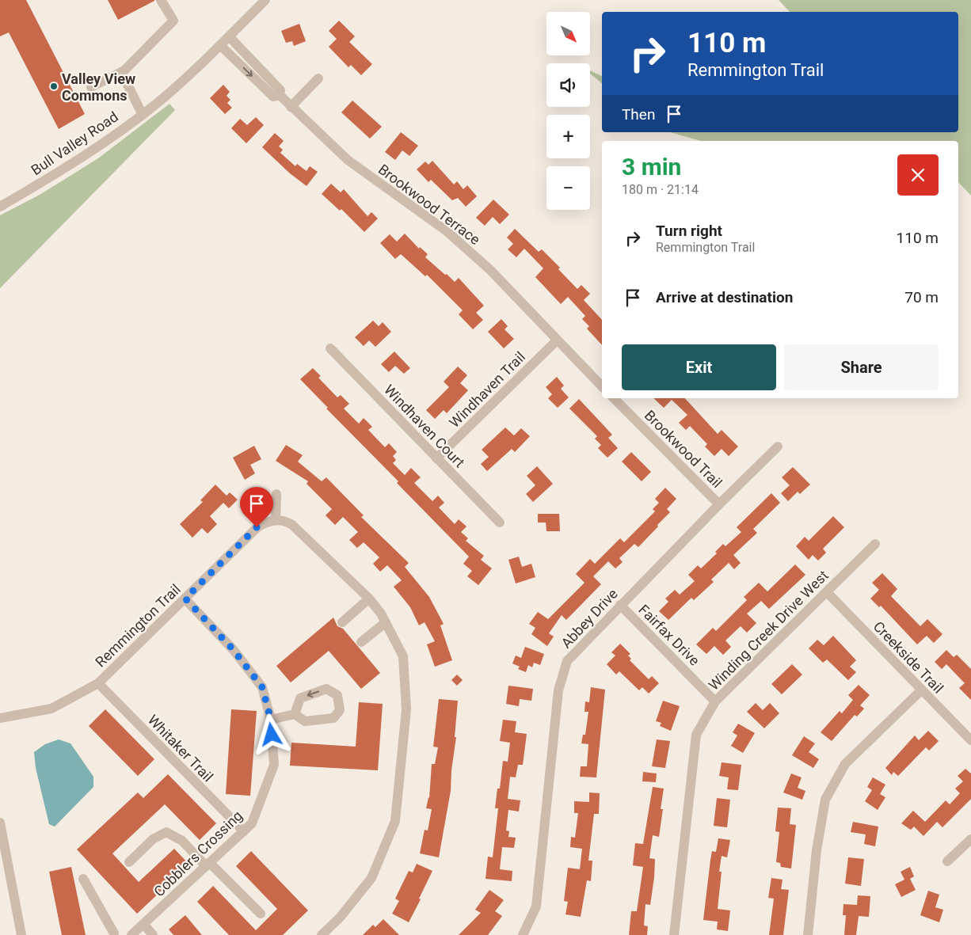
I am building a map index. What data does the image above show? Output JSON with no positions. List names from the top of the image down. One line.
{"streets":{"street":["Bull Valley Road","Brookwood Terrace","Windhaven Trail","Windhaven Court","Brookwood Trail","Abbey Drive","Remmington Trail","Winding Creek Drive West","Fairfax Drive","Creekside Trail","Whitaker Trail","Cobblers Crossing"]},"crossings":[["Bull Valley Road","Brookwood Terrace"],["Brookwood Terrace","Windhaven Trail"],["Windhaven Trail","Windhaven Court"],["Brookwood Trail","Abbey Drive"],["Abbey Drive","Fairfax Drive"],["Remmington Trail","Whitaker Trail"],["Remmington Trail","Cobblers Crossing"],["Winding Creek Drive West","Fairfax Drive"],["Winding Creek Drive West","Creekside Trail"],["Whitaker Trail","Cobblers Crossing"]],"places":["Valley View Commons"],"north":"bottom right","page":{"map_buttons":["+","−"],"turn":["110 m","Remmington Trail"],"then":"Then","heading":["3 min","180 m · 21:14"],"list":[{"name":"Turn right","note":"Remmington Trail","value":"110 m"},{"name":"Arrive at destination","value":"70 m"}],"buttons":["Exit","Share"]}}
